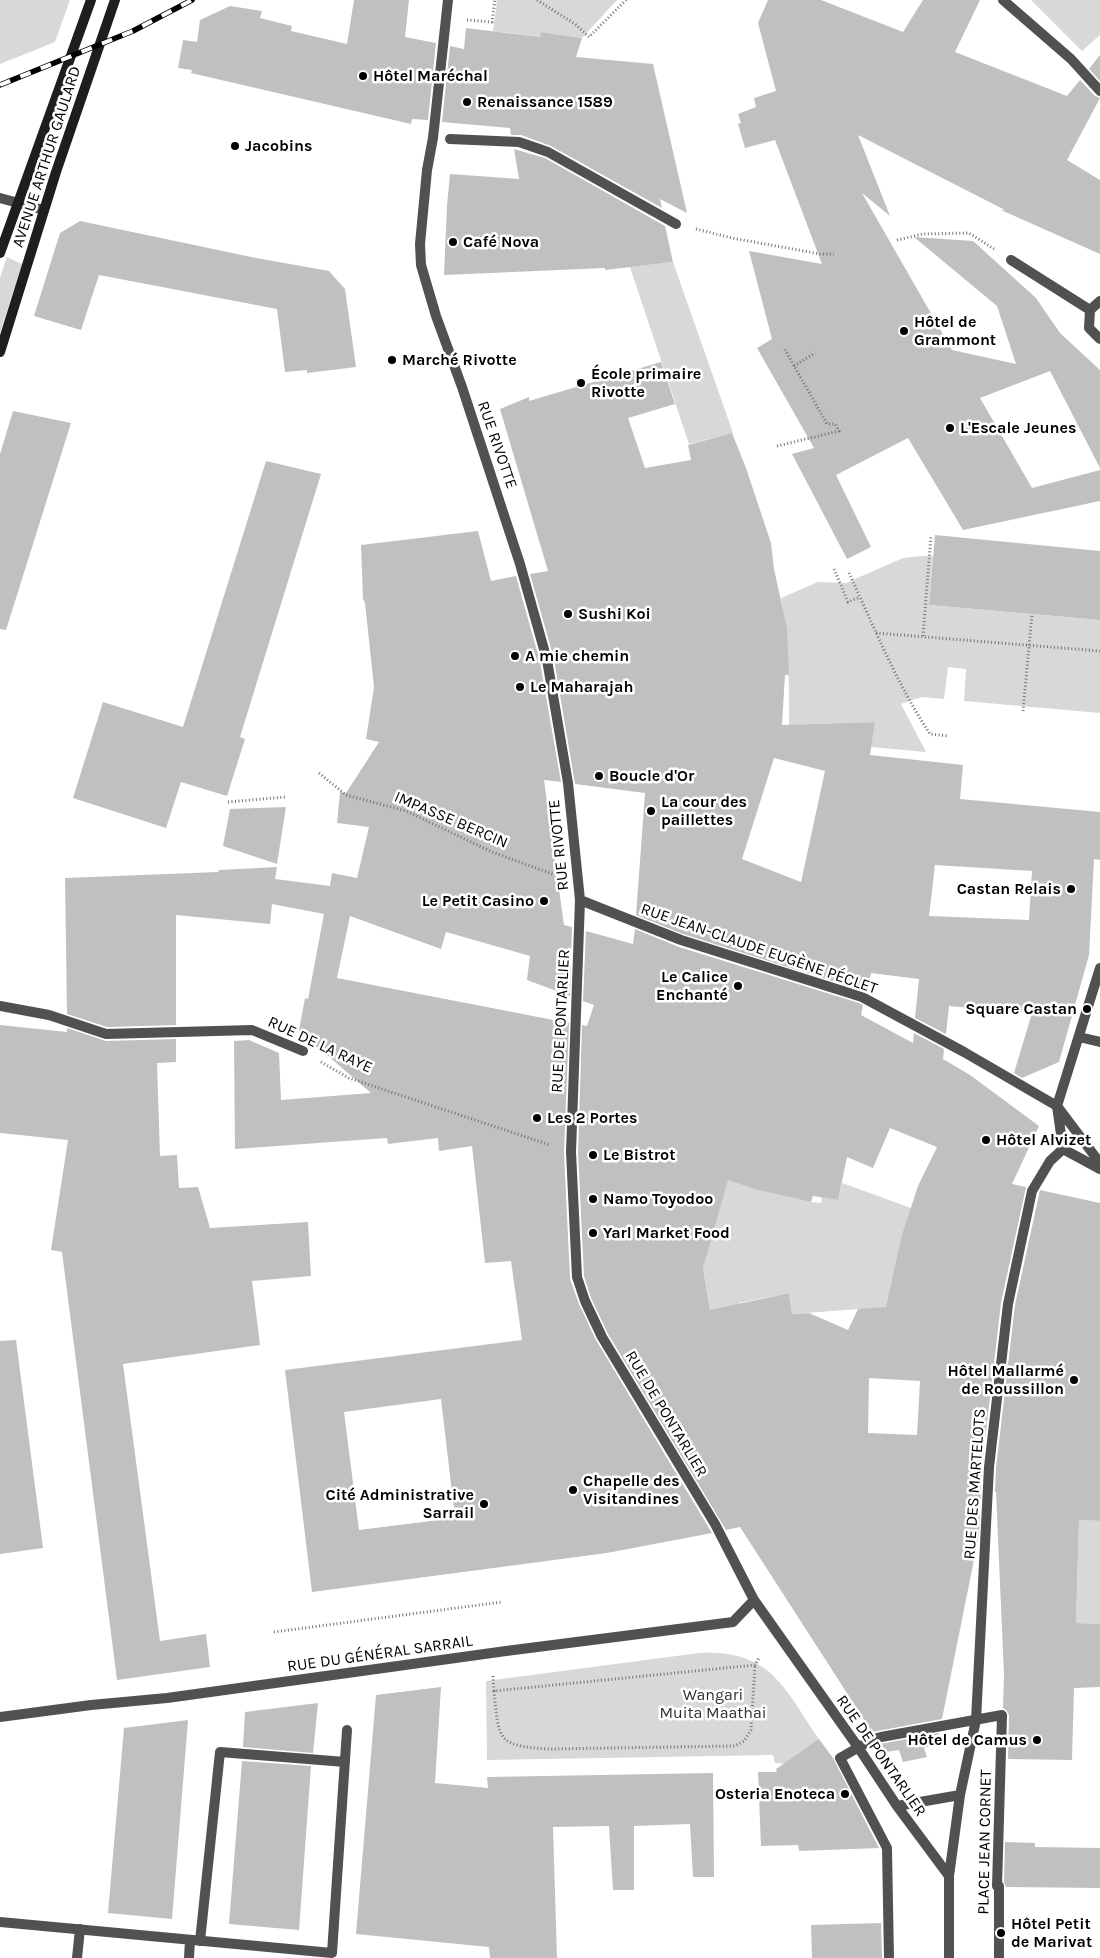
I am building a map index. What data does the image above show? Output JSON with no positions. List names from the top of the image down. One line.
{"streets":{"main road":["AVENUE ARTHUR GAULARD"],"street":["RUE RIVOTTE","RUE JEAN-CLAUDE EUGÈNE PÉCLET","RUE DE PONTARLIER","RUE DE LA RAYE","RUE DES MARTELOTS","RUE DU GÉNÉRAL SARRAIL","PLACE JEAN CORNET"],"path":["IMPASSE BERCIN"]},"crossings":[["RUE RIVOTTE","IMPASSE BERCIN"],["RUE RIVOTTE","RUE JEAN-CLAUDE EUGÈNE PÉCLET"],["RUE RIVOTTE","RUE DE PONTARLIER"],["RUE JEAN-CLAUDE EUGÈNE PÉCLET","RUE DE PONTARLIER"],["RUE DE PONTARLIER","RUE DES MARTELOTS"],["RUE DE PONTARLIER","RUE DU GÉNÉRAL SARRAIL"],["RUE DE PONTARLIER","PLACE JEAN CORNET"],["RUE DES MARTELOTS","PLACE JEAN CORNET"]],"parks":["Wangari Muita Maathai"],"places":["Hôtel Maréchal","Renaissance 1589","Jacobins","Café Nova","Hôtel de Grammont","Marché Rivotte","École primaire Rivotte","L'Escale Jeunes","Sushi Koi","A mie chemin","Le Maharajah","Boucle d'Or","La cour des paillettes","Castan Relais","Le Petit Casino","Le Calice Enchanté","Square Castan","Les 2 Portes","Hôtel Alvizet","Le Bistrot","Namo Toyodoo","Yarl Market Food","Hôtel Mallarmé de Roussillon","Chapelle des Visitandines","Cité Administrative Sarrail","Hôtel de Camus","Osteria Enoteca","Hôtel Petit de Marivat"]}
